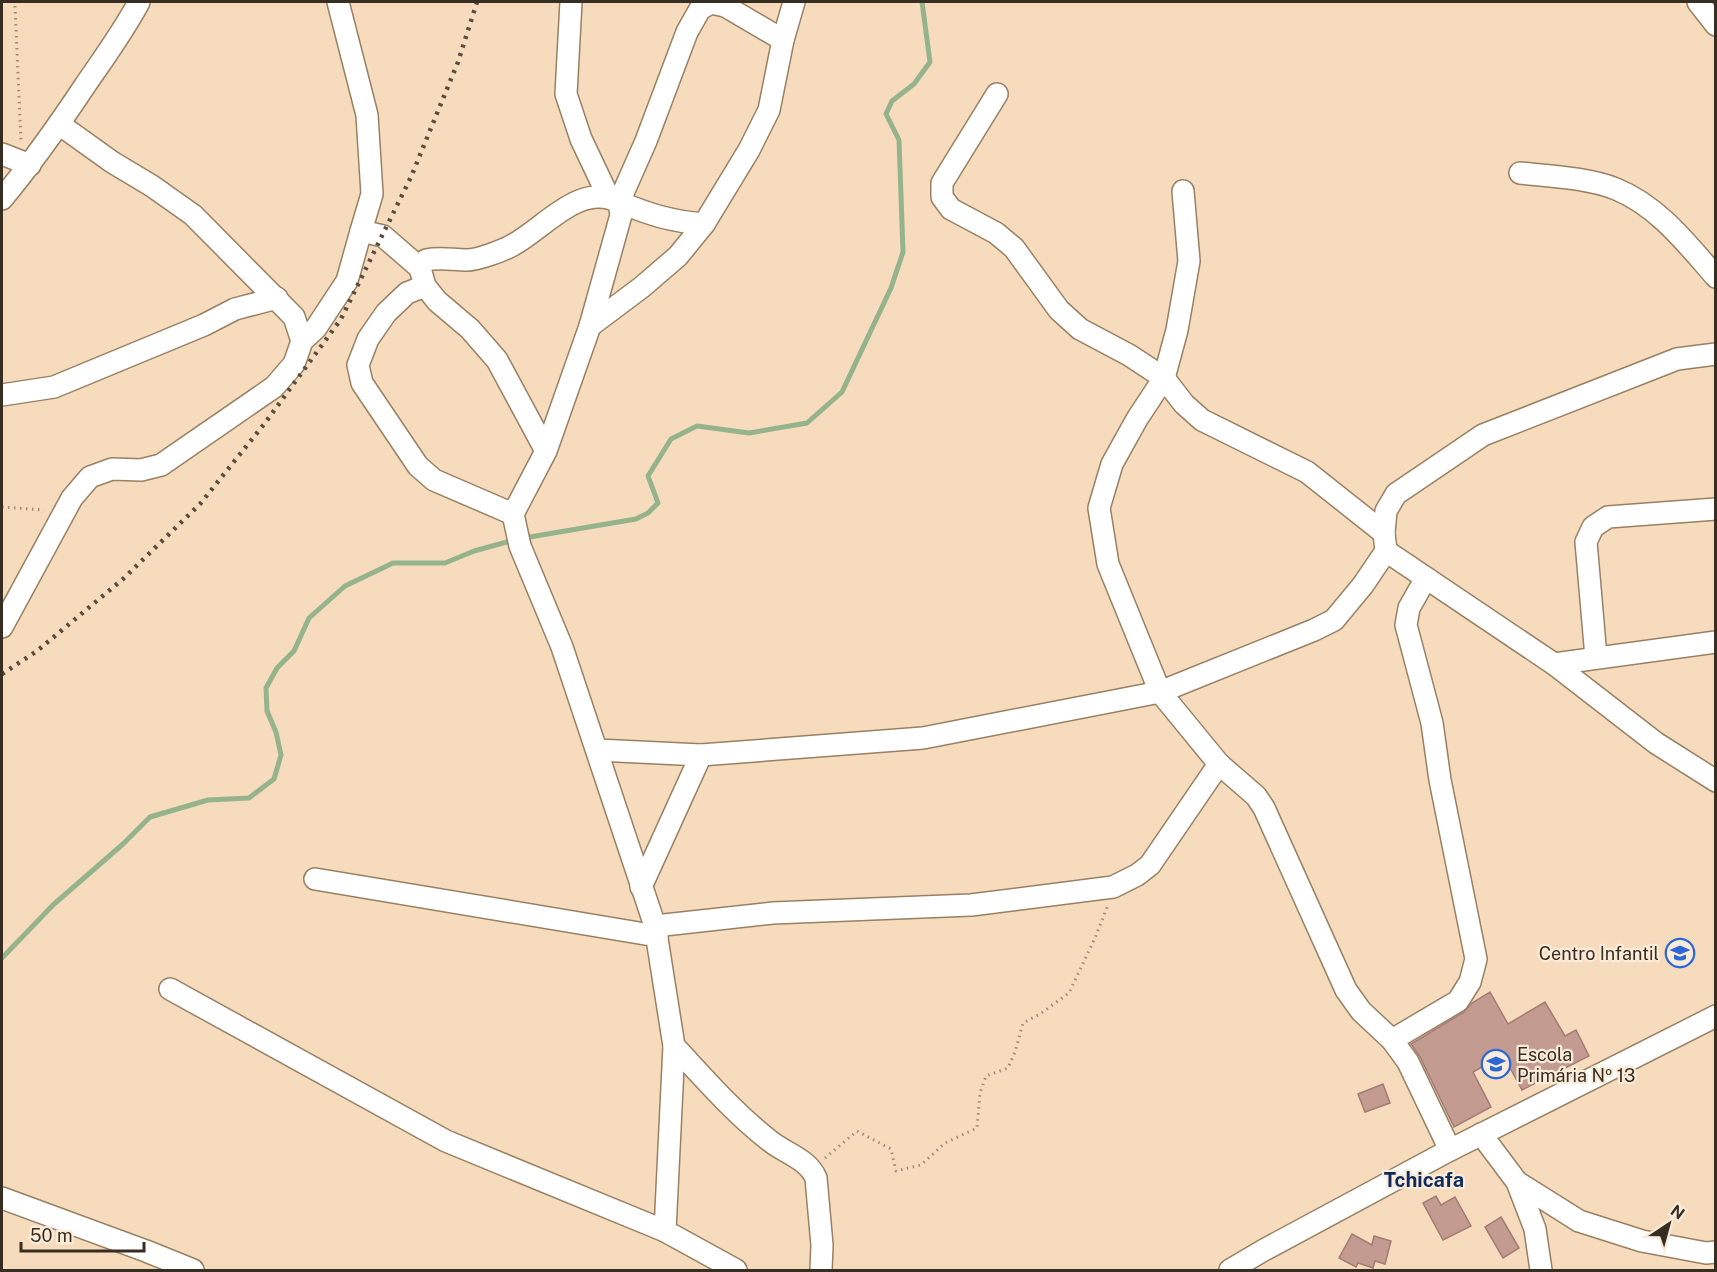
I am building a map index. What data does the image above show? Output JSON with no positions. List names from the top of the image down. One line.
{"districts":["Tchicafa"],"places":{"school or university":["Centro Infantil","Escola Primária Nº 13"]},"scale_bar":"50 m","north":"top right"}
